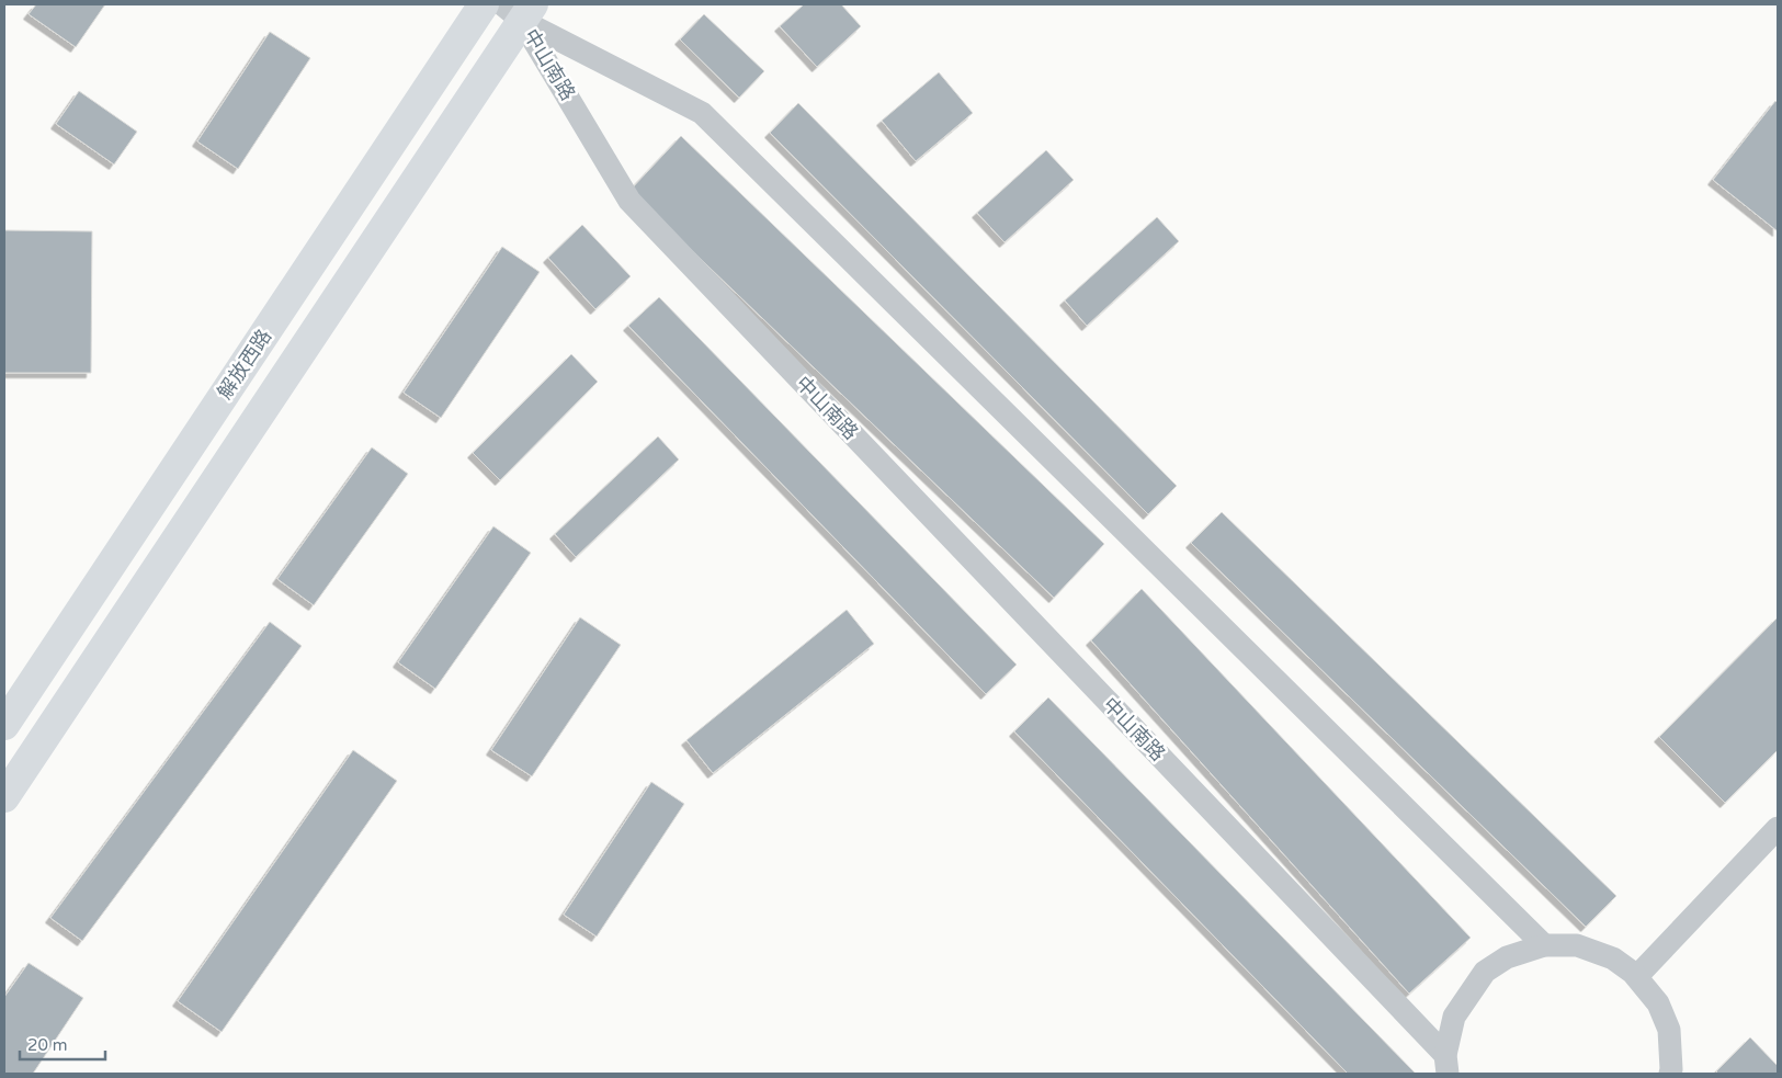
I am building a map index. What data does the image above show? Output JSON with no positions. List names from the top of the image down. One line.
{"streets":{"main road":["解放西路"],"street":["中山南路"]},"scale_bar":"20 m"}
